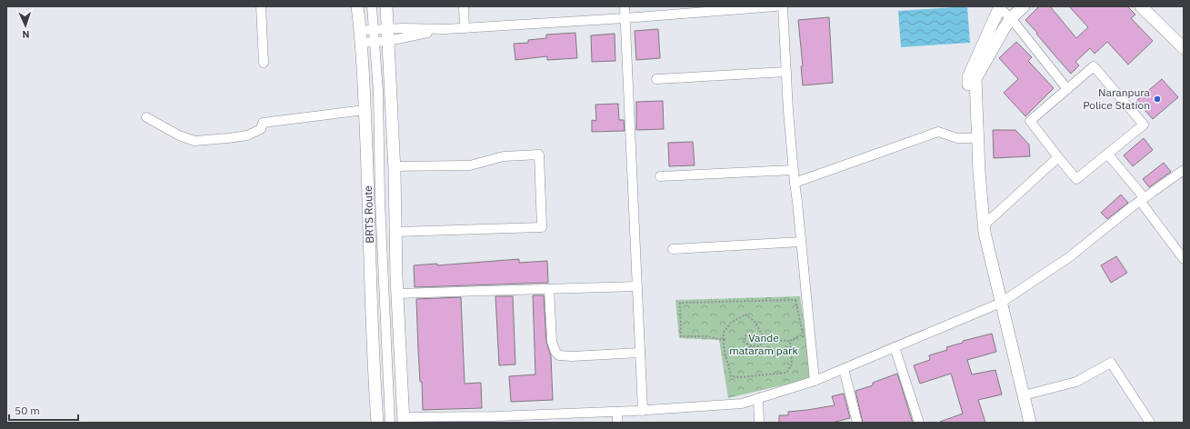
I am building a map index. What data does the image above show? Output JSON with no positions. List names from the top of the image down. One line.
{"streets":{"street":["BRTS Route"]},"parks":["Vande mataram park"],"places":["Naranpura Police Station"],"scale_bar":"50 m","north":"bottom"}
